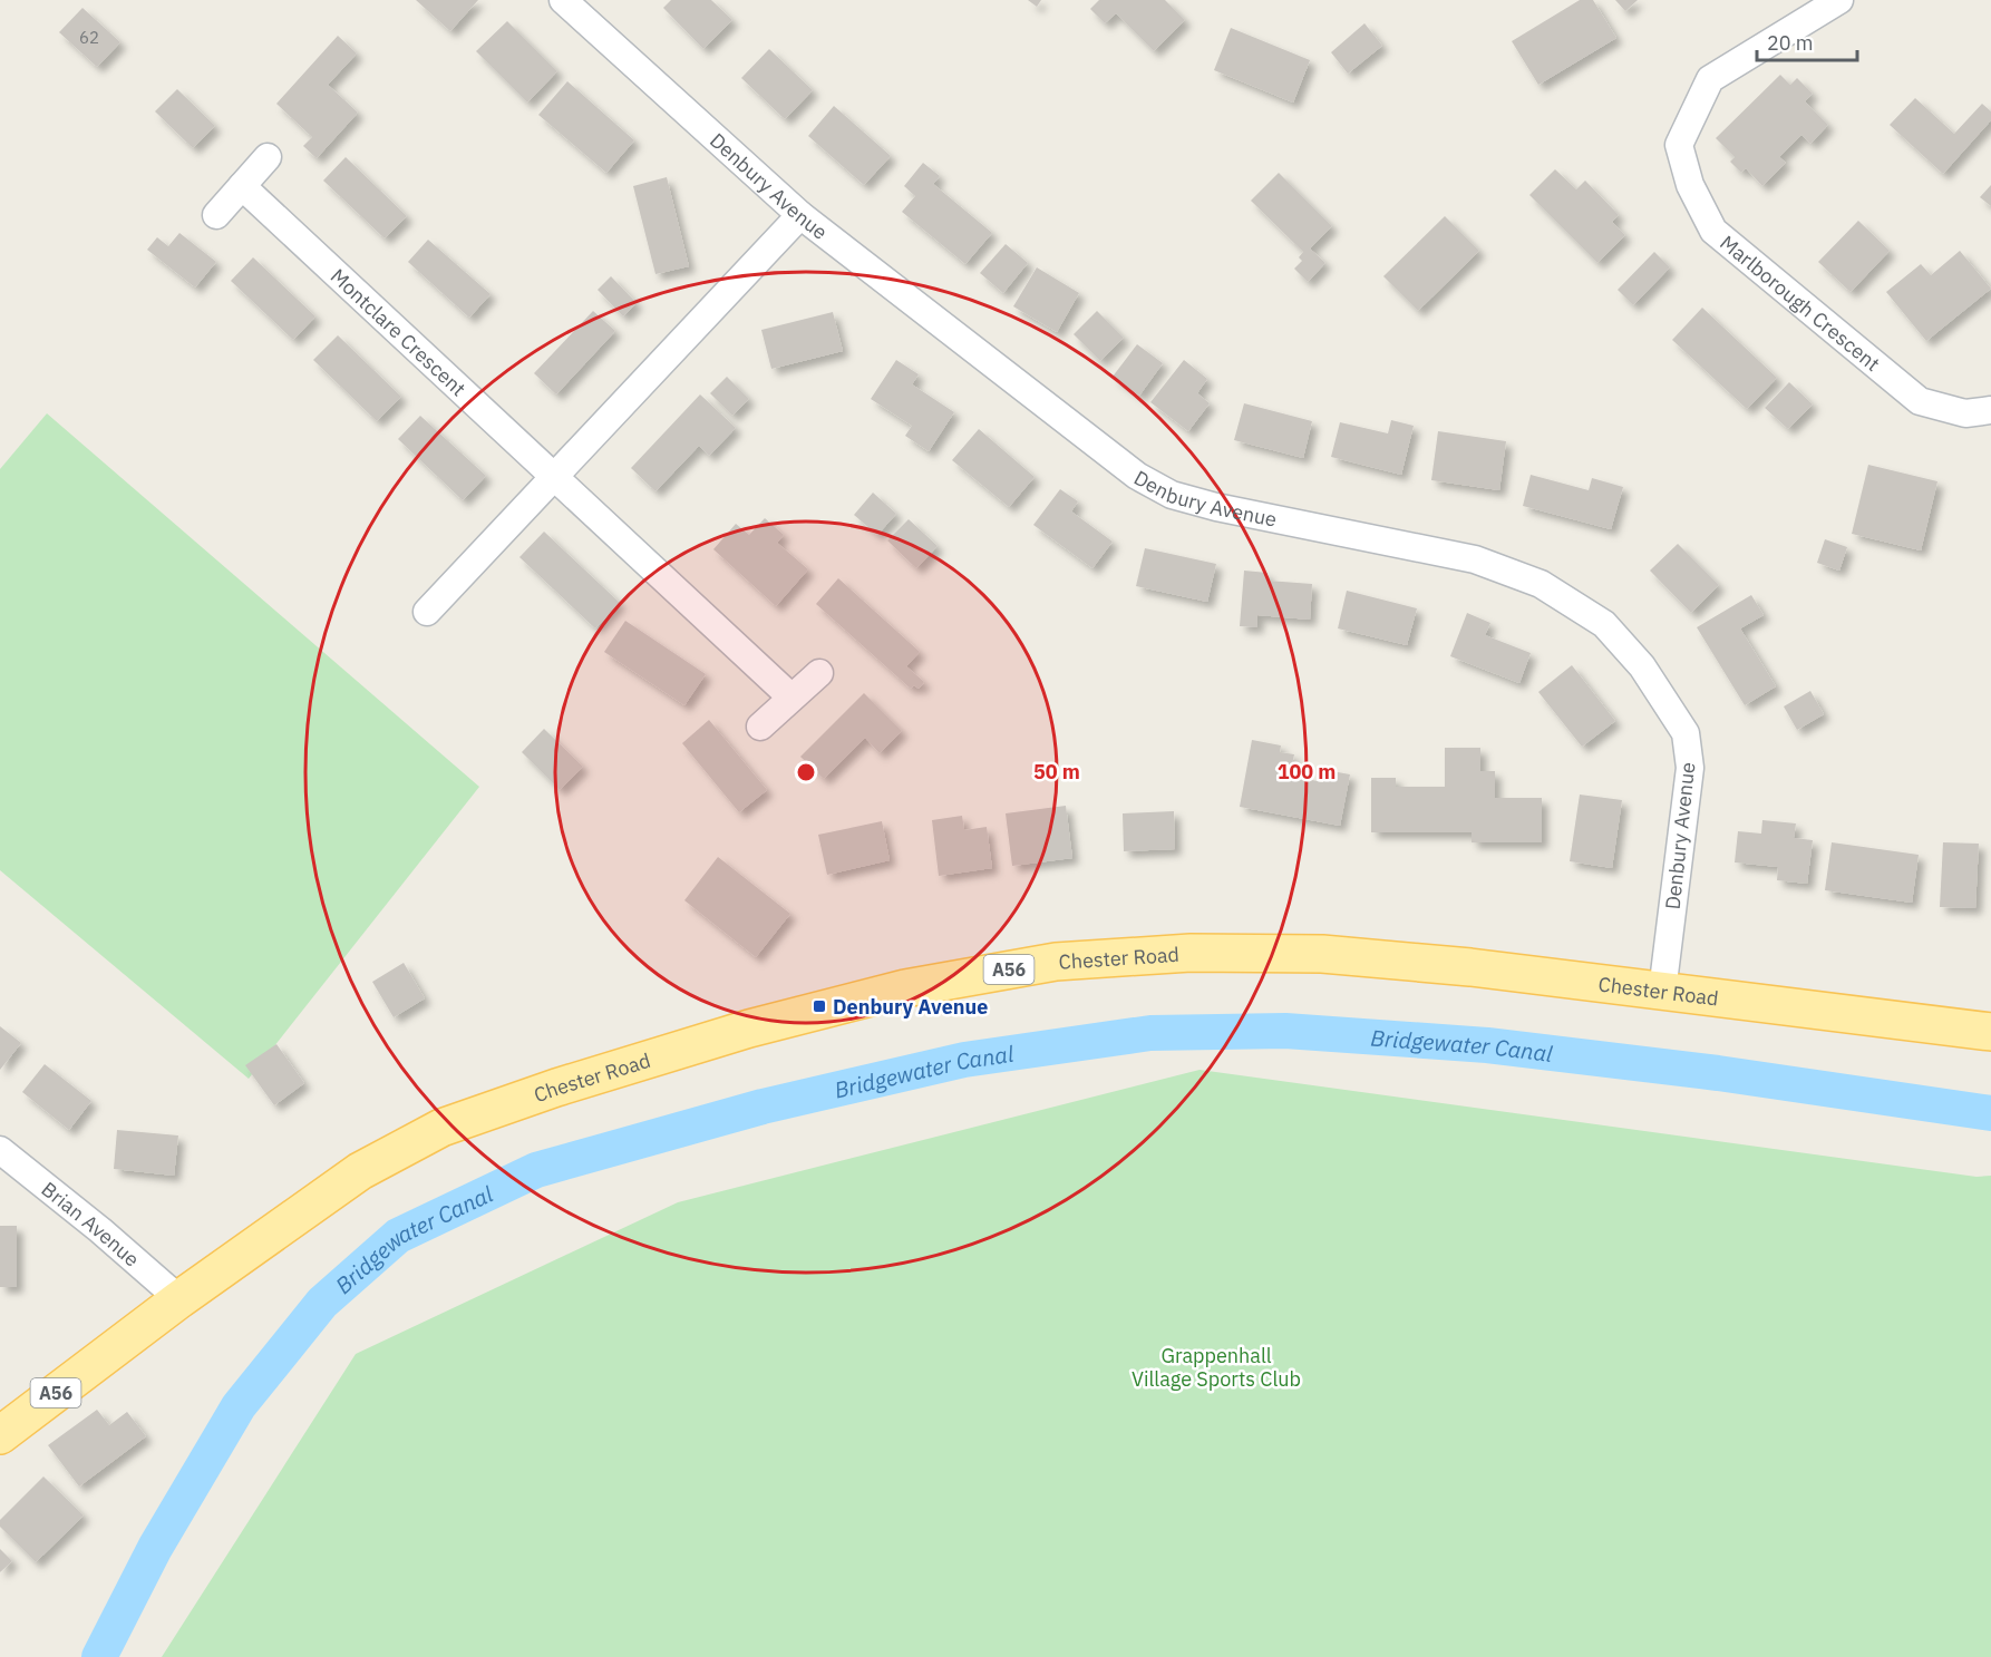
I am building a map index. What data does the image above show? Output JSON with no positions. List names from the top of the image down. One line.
{"streets":{"main road":["Chester Road","A56"],"street":["Denbury Avenue","Marlborough Crescent","Montclare Crescent","Brian Avenue"]},"crossings":[["Denbury Avenue","Chester Road"],["Chester Road","Brian Avenue"]],"water":["Bridgewater Canal"],"parks":["Grappenhall Village Sports Club"],"places":{"transit":["Denbury Avenue"]},"house_numbers":["62"],"scale_bar":"20 m","rings":["50 m","100 m"]}
